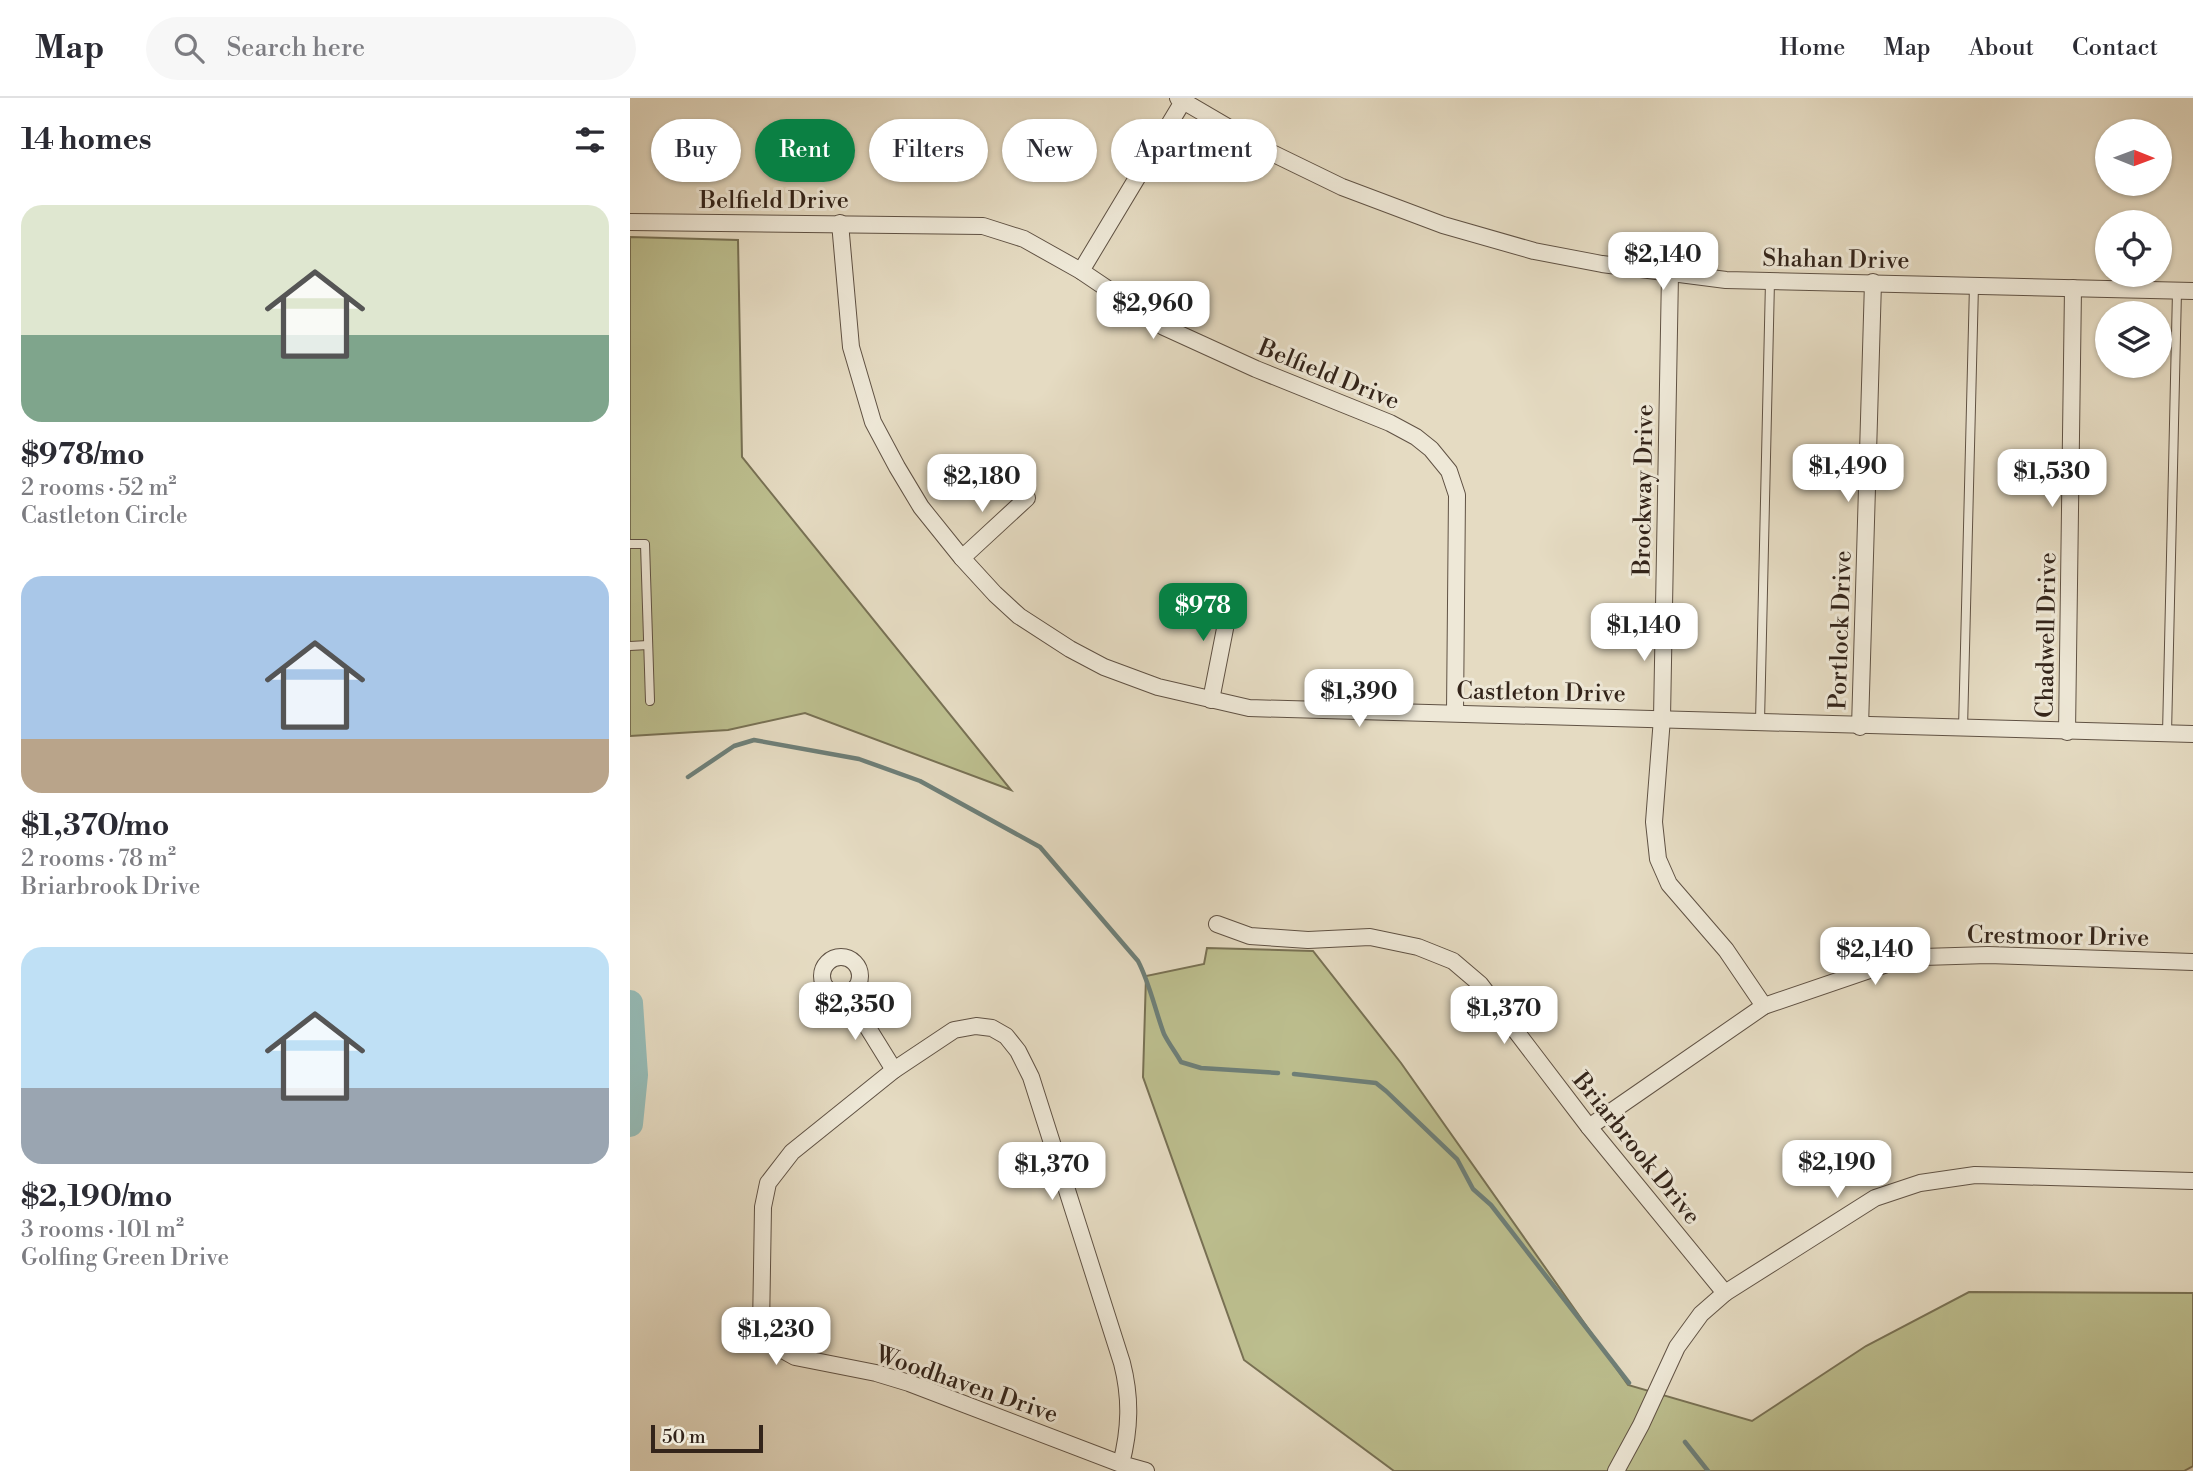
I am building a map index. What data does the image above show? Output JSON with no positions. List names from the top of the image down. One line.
{"streets":{"street":["Belfield Drive","Shahan Drive","Brockway Drive","Portlock Drive","Chadwell Drive","Castleton Drive","Crestmoor Drive","Briarbrook Drive","Woodhaven Drive"]},"crossings":[["Belfield Drive","Castleton Drive"],["Shahan Drive","Brockway Drive"],["Shahan Drive","Portlock Drive"],["Shahan Drive","Chadwell Drive"],["Brockway Drive","Castleton Drive"],["Brockway Drive","Crestmoor Drive"],["Portlock Drive","Castleton Drive"],["Chadwell Drive","Castleton Drive"],["Crestmoor Drive","Briarbrook Drive"]],"scale_bar":"50 m","north":"right","page":{"header":"Map","search":"Search here","nav":["Home","Map","About","Contact"],"heading":"14 homes","chip":["Buy","Rent","Filters","New","Apartment"],"list":[{"name":"$978/mo","note":"2 rooms · 52 m² · Castleton Circle"},{"name":"$1,370/mo","note":"2 rooms · 78 m² · Briarbrook Drive"},{"name":"$2,190/mo","note":"3 rooms · 101 m² · Golfing Green Drive"}],"price":["$2,140","$2,960","$1,490","$1,530","$2,180","$978","$1,140","$1,390","$2,140","$2,350","$1,370","$2,190","$1,370","$1,230"],"scale":"50 m"}}
